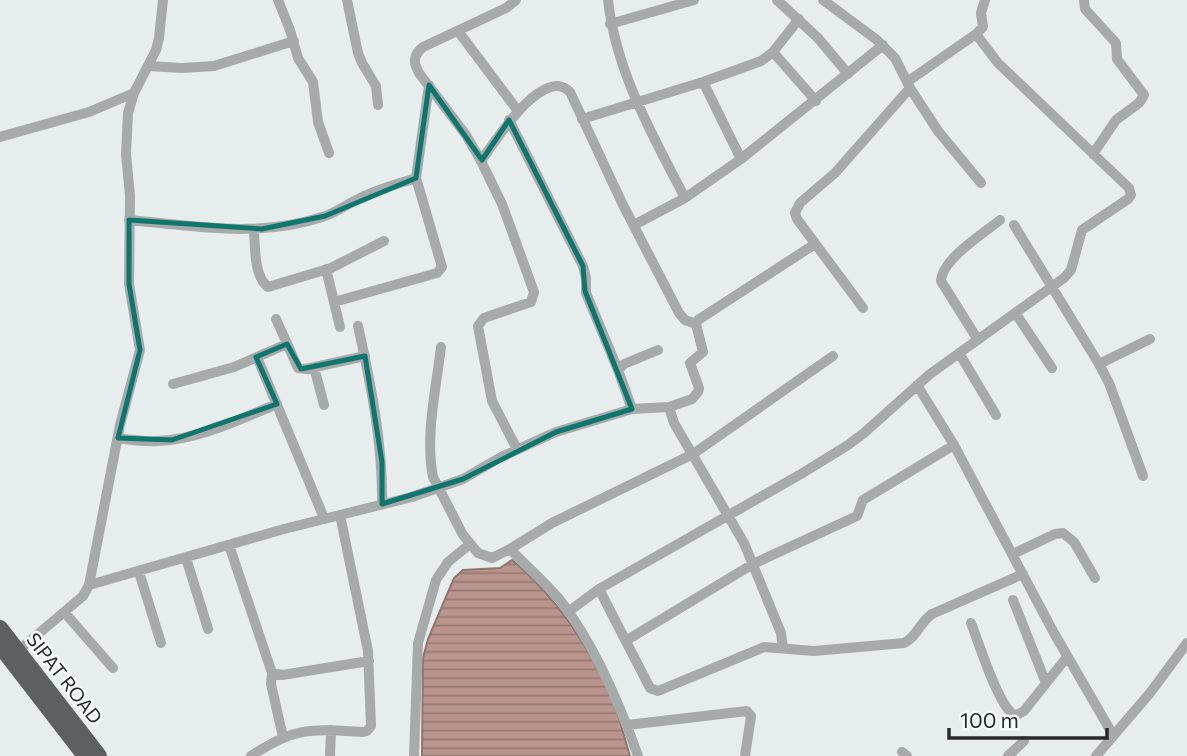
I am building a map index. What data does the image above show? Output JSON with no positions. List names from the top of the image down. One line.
{"streets":{"highway":["SIPAT ROAD"]},"scale_bar":"100 m"}
